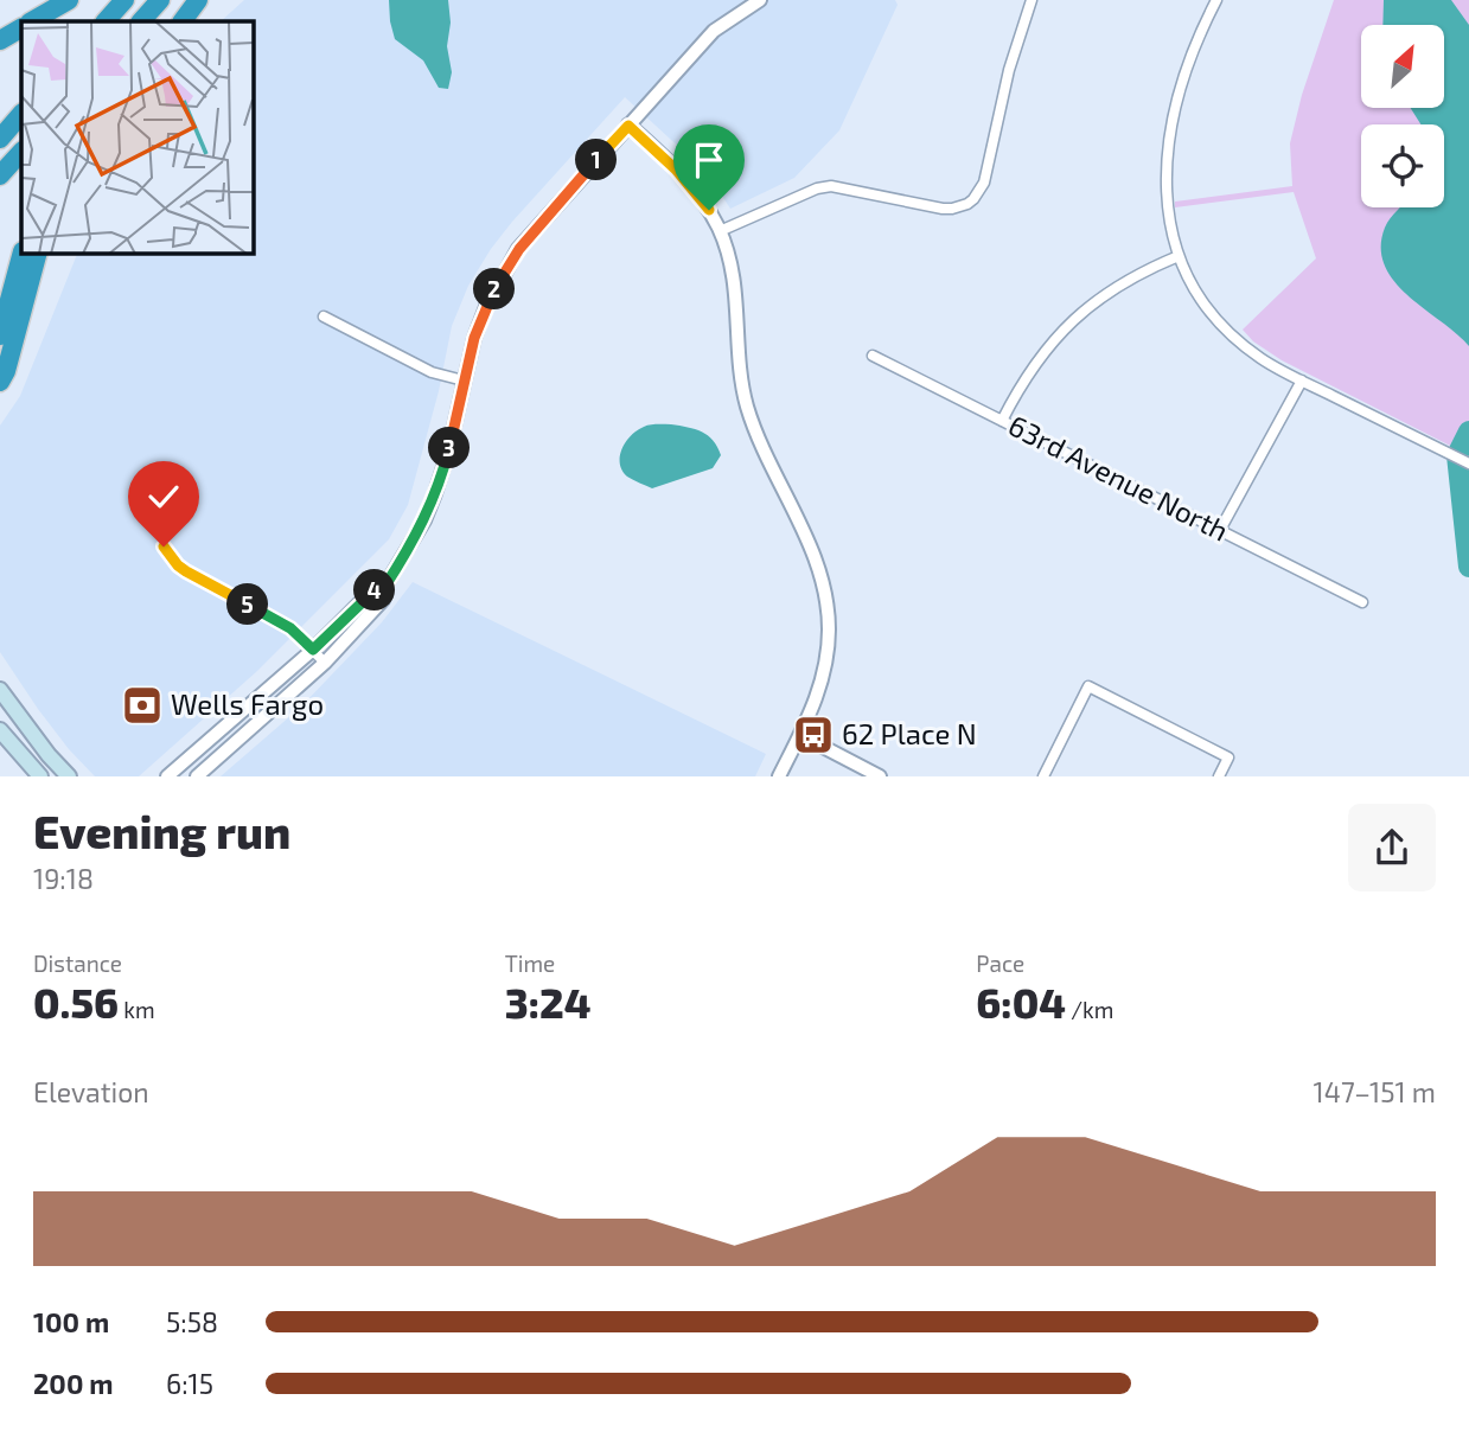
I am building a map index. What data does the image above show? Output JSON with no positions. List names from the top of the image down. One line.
{"streets":{"street":["63rd Avenue North"]},"places":{"bank":["Wells Fargo"],"bus stop":["62 Place N"]},"north":"top right","page":{"pins":["1","2","3","4","5"],"heading":["Evening run","19:18"],"stats":[["Distance","0.56 km"],["Time","3:24"],["Pace","6:04 /km"]],"chart":["Elevation","147–151 m"],"list":[{"name":"100 m","note":"5:58"},{"name":"200 m","note":"6:15"}]}}
